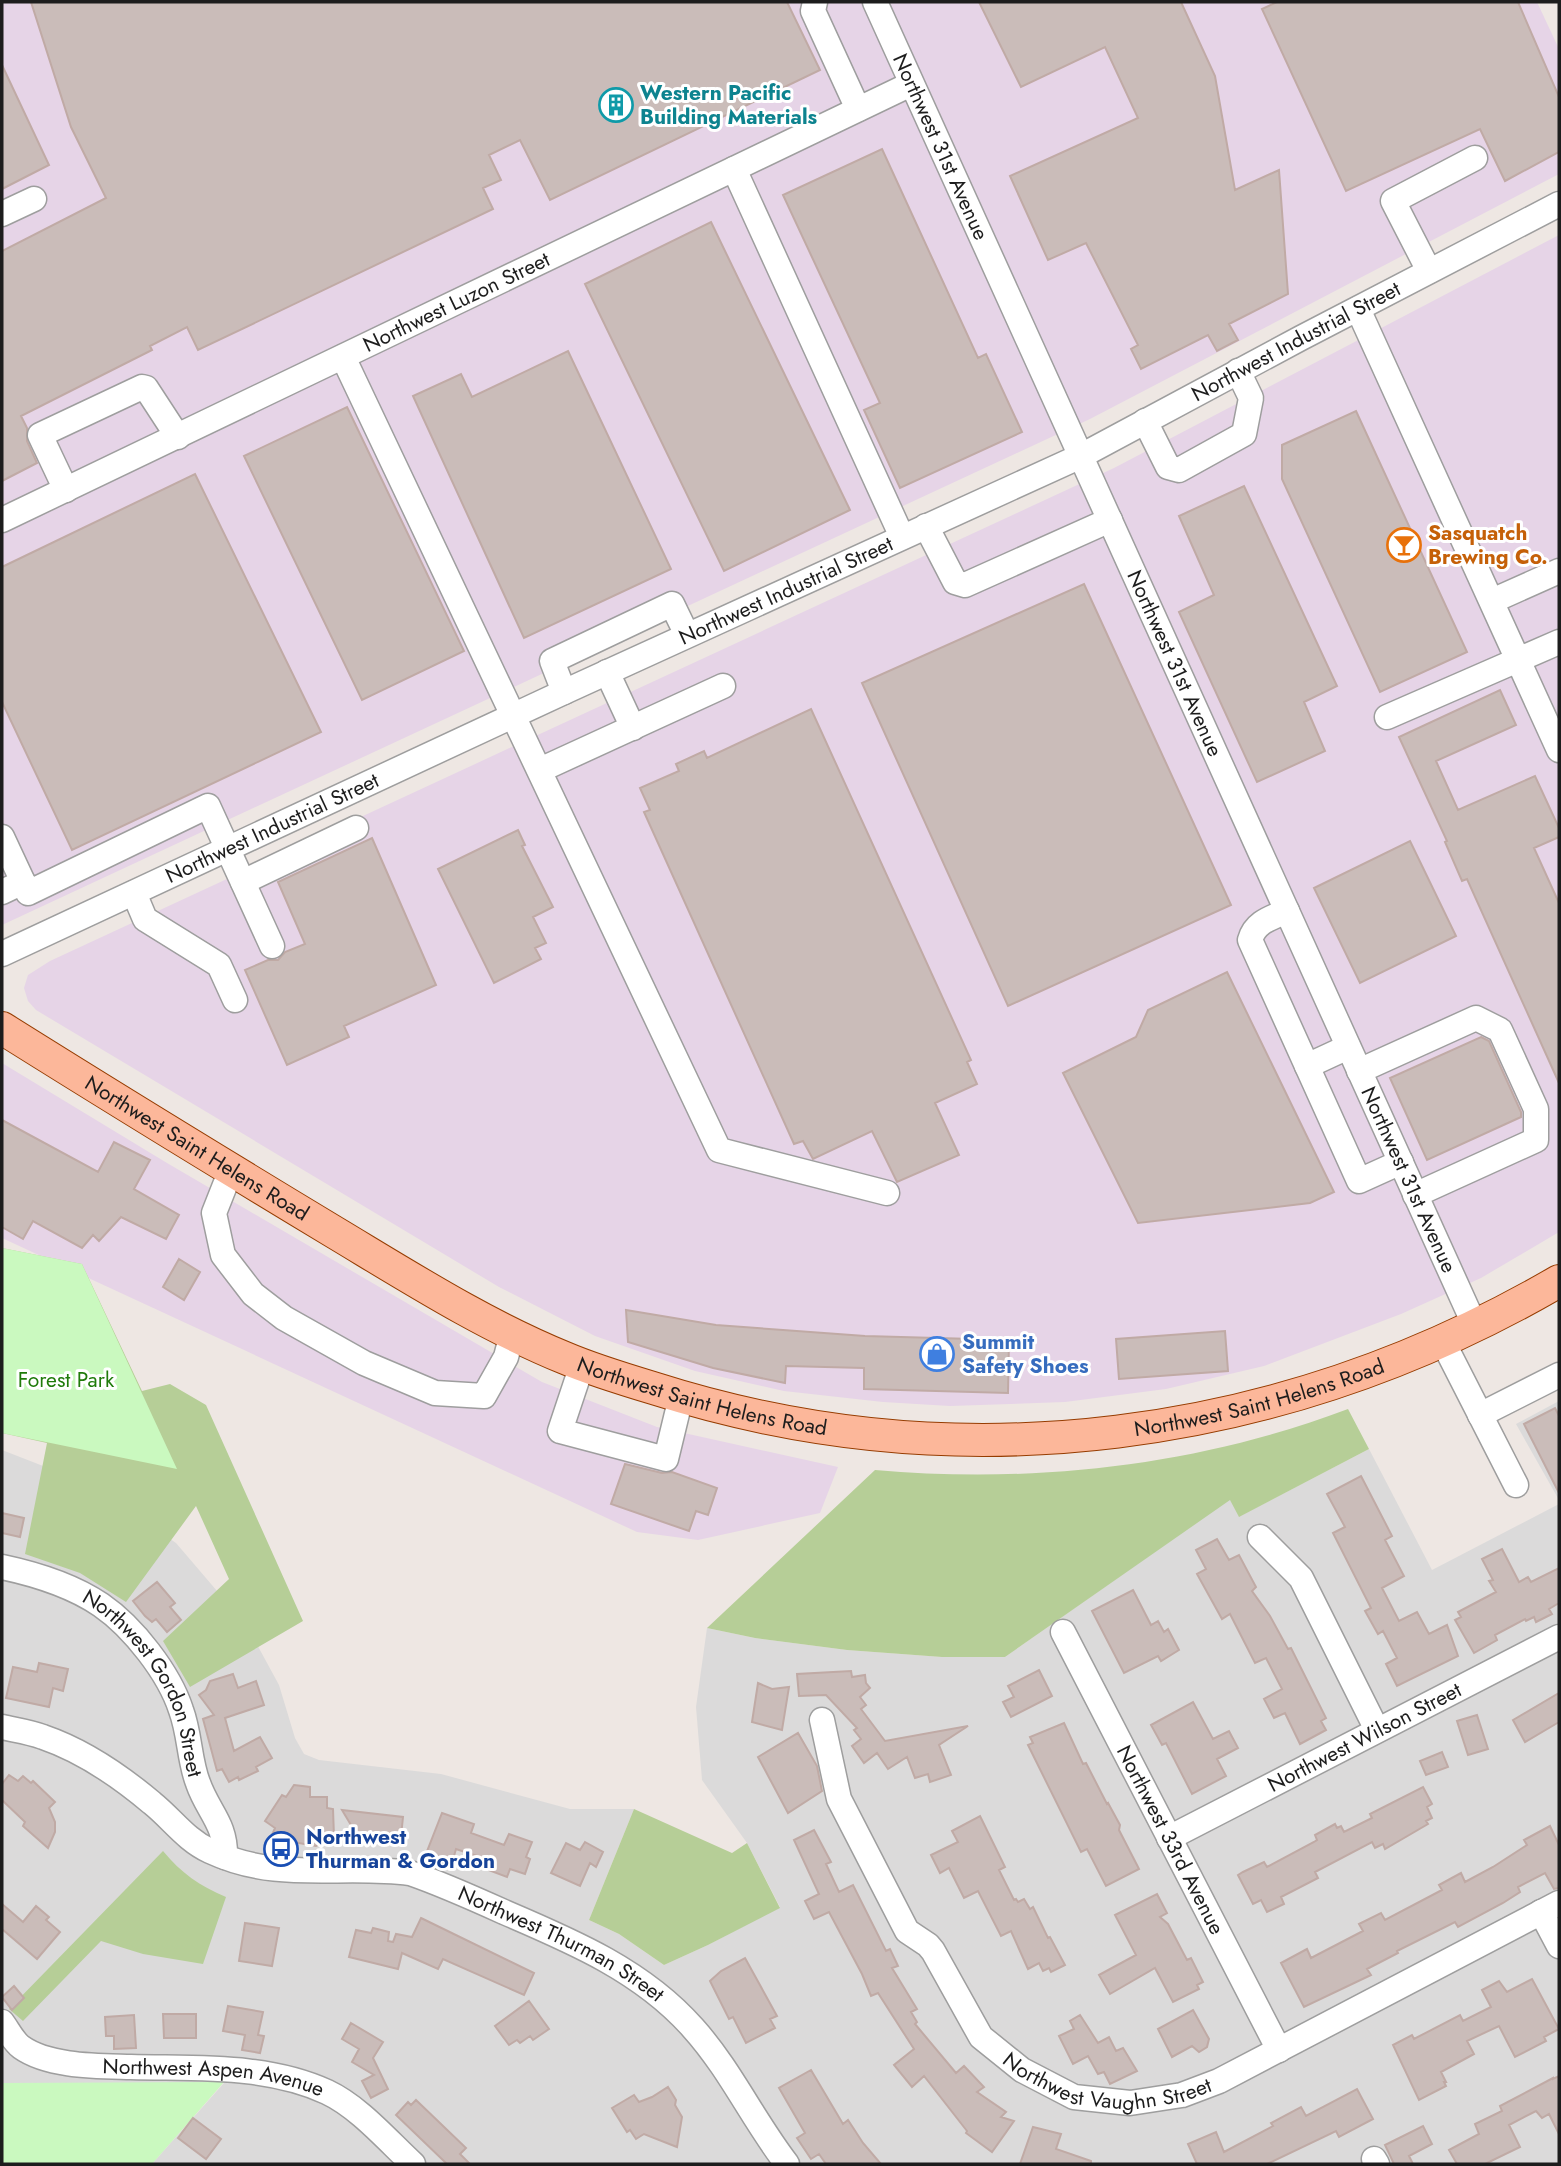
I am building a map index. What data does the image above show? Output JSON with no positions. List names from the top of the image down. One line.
{"streets":{"main road":["Northwest Saint Helens Road"],"street":["Northwest 31st Avenue","Northwest Luzon Street","Northwest Industrial Street","Northwest Gordon Street","Northwest Wilson Street","Northwest 33rd Avenue","Northwest Thurman Street","Northwest Vaughn Street","Northwest Aspen Avenue"]},"crossings":[["Northwest 31st Avenue","Northwest Luzon Street"],["Northwest 31st Avenue","Northwest Industrial Street"],["Northwest 31st Avenue","Northwest Saint Helens Road"],["Northwest Gordon Street","Northwest Thurman Street"],["Northwest Wilson Street","Northwest 33rd Avenue"],["Northwest 33rd Avenue","Northwest Vaughn Street"]],"parks":["Forest Park"],"places":{"building":["Western Pacific Building Materials"],"bar":["Sasquatch Brewing Co."],"shop":["Summit Safety Shoes"],"bus stop":["Northwest Thurman & Gordon"]}}
